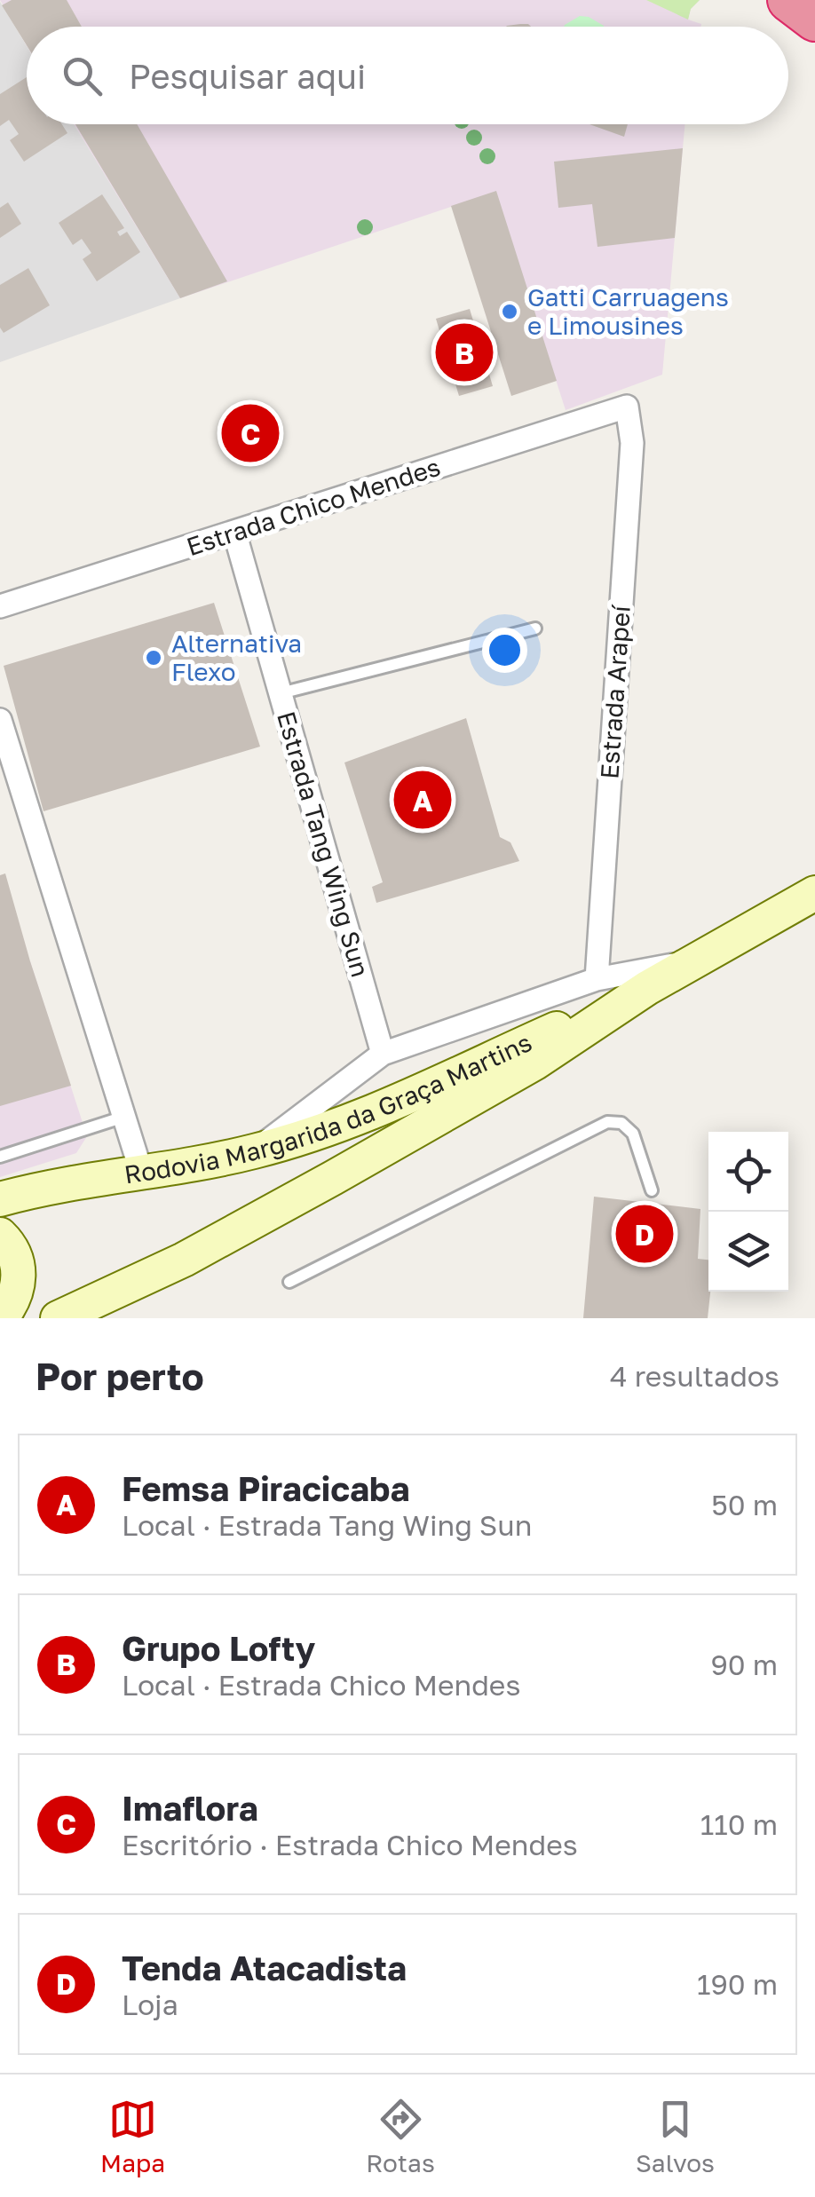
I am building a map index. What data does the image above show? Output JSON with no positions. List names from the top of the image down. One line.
{"streets":{"main road":["Rodovia Margarida da Graça Martins"],"street":["Estrada Chico Mendes","Estrada Arapeí","Estrada Tang Wing Sun"]},"crossings":[["Estrada Chico Mendes","Estrada Arapeí"],["Estrada Chico Mendes","Estrada Tang Wing Sun"]],"places":["Gatti Carruagens e Limousines","Alternativa Flexo"],"page":{"search":"Pesquisar aqui","pins":["B","C","A","D"],"heading":["Por perto","4 resultados"],"list":[{"mark":"A","name":"Femsa Piracicaba","note":"Local · Estrada Tang Wing Sun","value":"50 m"},{"mark":"B","name":"Grupo Lofty","note":"Local · Estrada Chico Mendes","value":"90 m"},{"mark":"C","name":"Imaflora","note":"Escritório · Estrada Chico Mendes","value":"110 m"},{"mark":"D","name":"Tenda Atacadista","note":"Loja","value":"190 m"}],"nav":["Mapa","Rotas","Salvos"]}}
